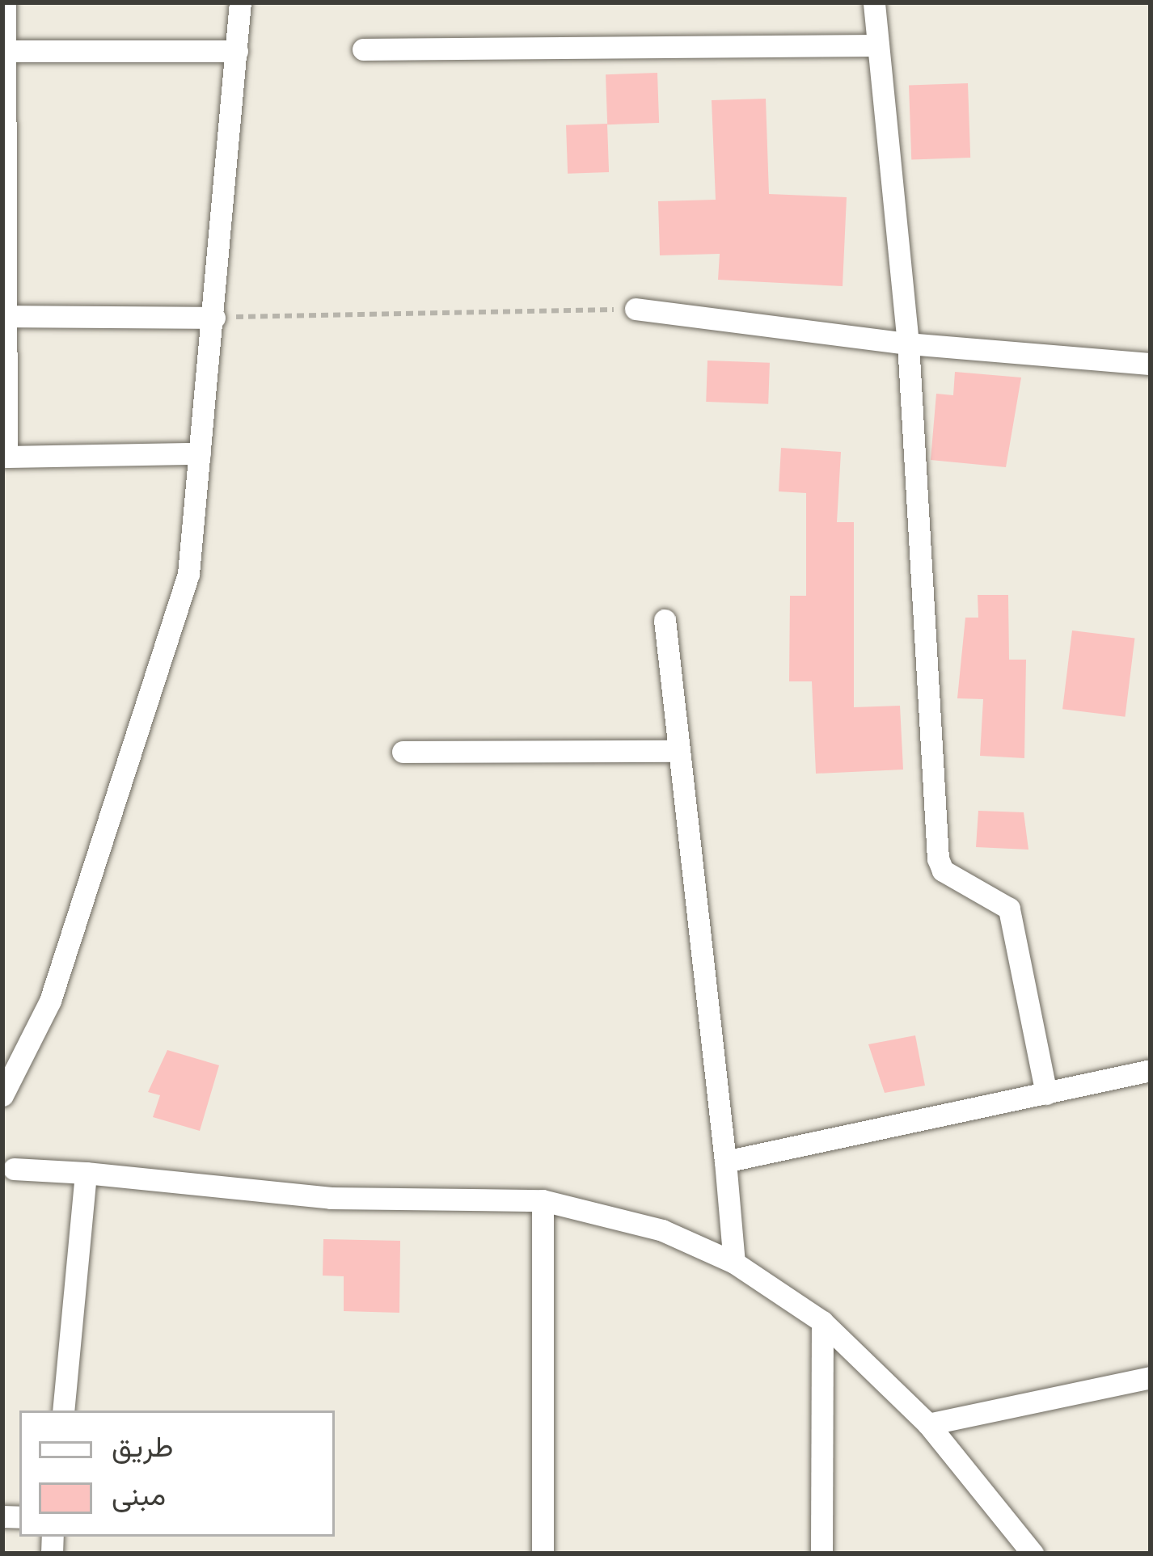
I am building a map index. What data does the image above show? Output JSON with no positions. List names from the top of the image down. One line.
{"legend":["طريق","مبنى"]}
